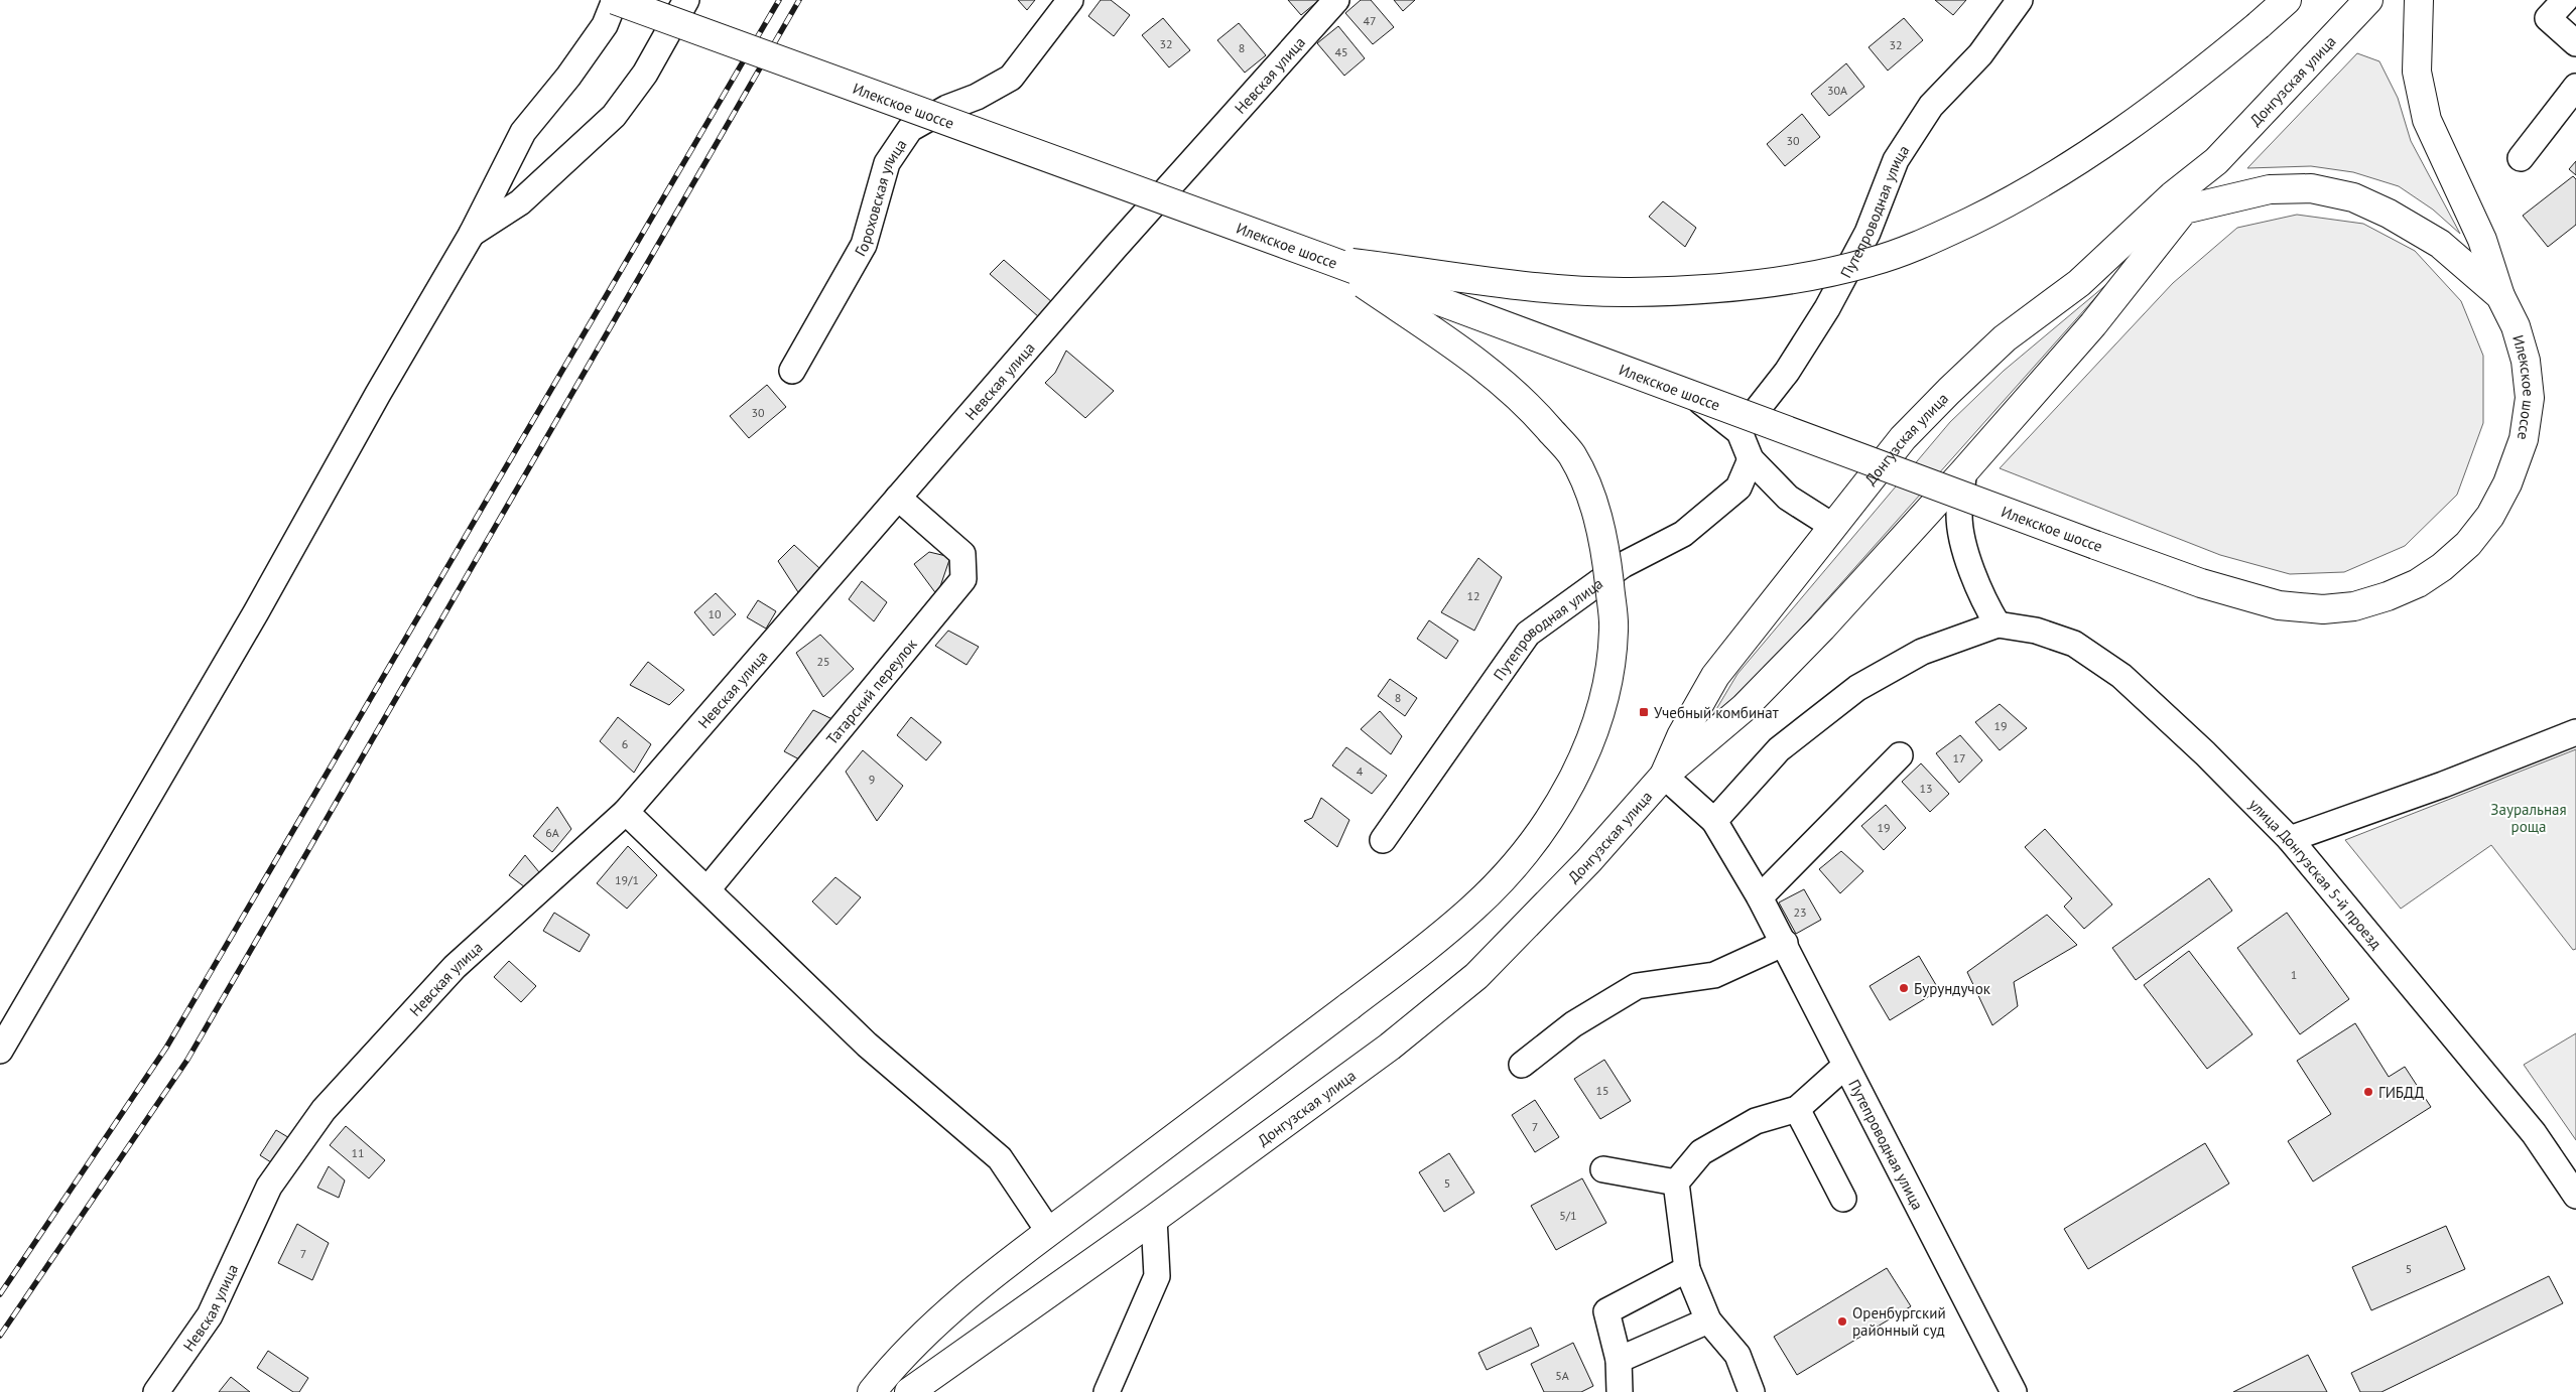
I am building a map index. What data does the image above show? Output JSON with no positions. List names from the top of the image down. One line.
{"streets":{"main road":["Донгузская улица","Илекское шоссе"],"street":["Невская улица","Гороховская улица","Путепроводная улица","Татарский переулок","улица Донгузская 5-й проезд"]},"crossings":[["Невская улица","Татарский переулок"],["Донгузская улица","Путепроводная улица"]],"parks":["Зауральная роща"],"places":{"transit":["Учебный комбинат"],"other":["Бурундучок","ГИБДД","Оренбургский районный суд"]},"house_numbers":["47","32","32","8","45","30А","30","30","12","10","25","8","19","6","17","4","9","13","19","6А","19/1","23","1","15","7","11","5","5/1","7","5","5А"]}
